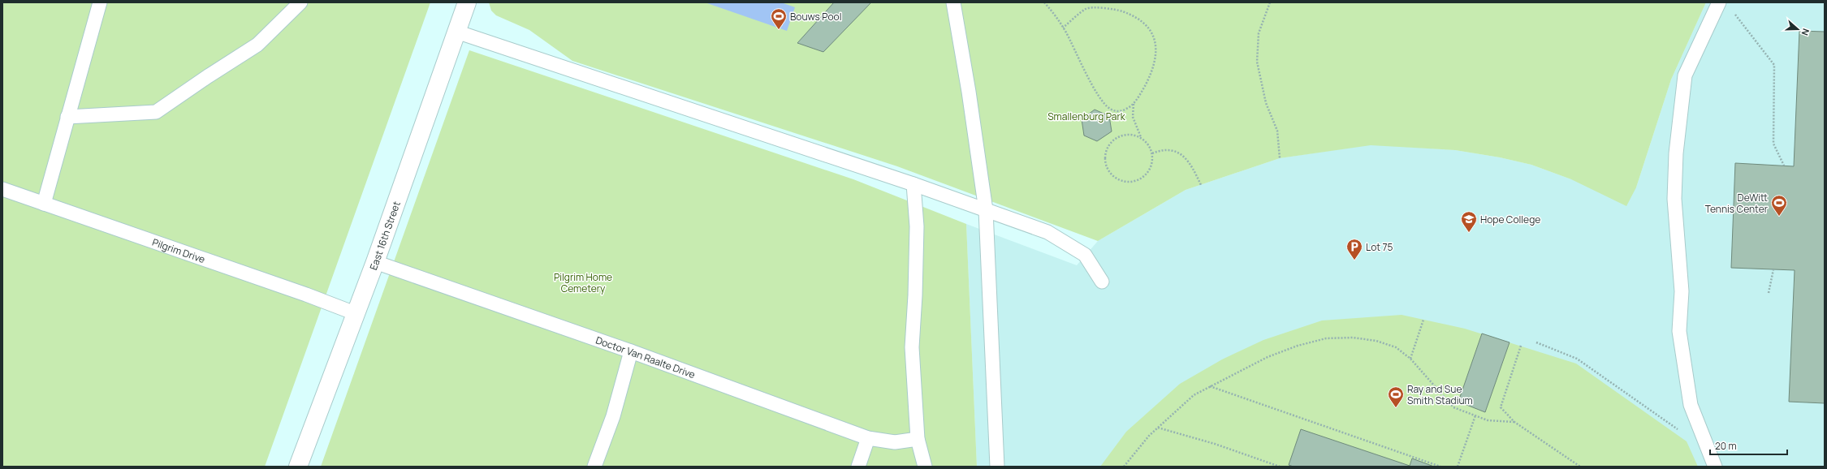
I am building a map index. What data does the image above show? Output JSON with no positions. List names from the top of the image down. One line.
{"streets":{"main road":["East 16th Street"],"lane":["Pilgrim Drive","Doctor Van Raalte Drive"]},"crossings":[["East 16th Street","Pilgrim Drive"],["East 16th Street","Doctor Van Raalte Drive"]],"parks":["Smallenburg Park","Pilgrim Home Cemetery"],"places":{"sports":["Bouws Pool","DeWitt Tennis Center","Ray and Sue Smith Stadium"],"school or university":["Hope College"],"parking":["Lot 75"]},"scale_bar":"20 m","north":"right"}
